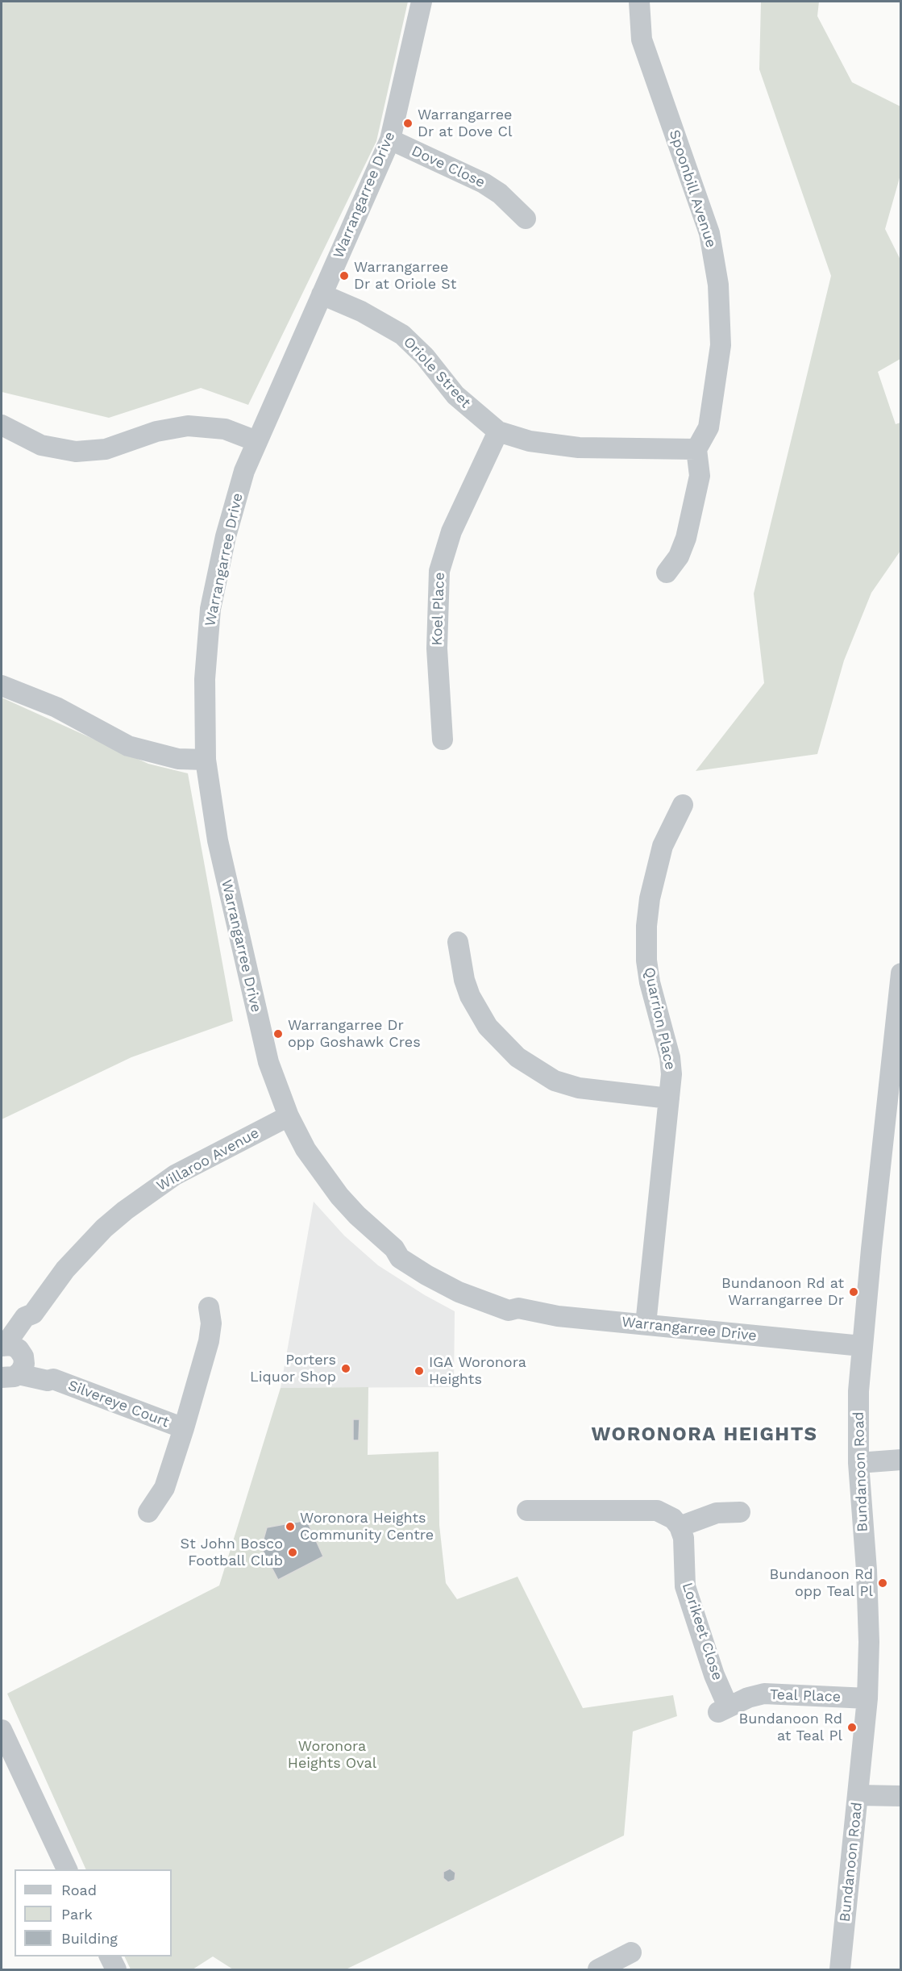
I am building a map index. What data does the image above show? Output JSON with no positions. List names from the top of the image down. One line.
{"streets":{"street":["Dove Close","Spoonbill Avenue","Warrangarree Drive","Oriole Street","Koel Place","Quarrion Place","Willaroo Avenue","Silvereye Court","Bundanoon Road","Lorikeet Close","Teal Place"]},"crossings":[["Dove Close","Warrangarree Drive"],["Spoonbill Avenue","Oriole Street"],["Warrangarree Drive","Oriole Street"],["Warrangarree Drive","Quarrion Place"],["Warrangarree Drive","Willaroo Avenue"],["Warrangarree Drive","Bundanoon Road"],["Oriole Street","Koel Place"],["Willaroo Avenue","Silvereye Court"],["Bundanoon Road","Teal Place"],["Lorikeet Close","Teal Place"]],"districts":["WORONORA HEIGHTS"],"parks":["Woronora Heights Oval"],"places":["Warrangarree Dr at Dove Cl","Warrangarree Dr at Oriole St","Warrangarree Dr opp Goshawk Cres","Bundanoon Rd at Warrangarree Dr","Porters Liquor Shop","IGA Woronora Heights","Woronora Heights Community Centre","St John Bosco Football Club","Bundanoon Rd opp Teal Pl","Bundanoon Rd at Teal Pl"],"legend":["Road","Park","Building"]}
